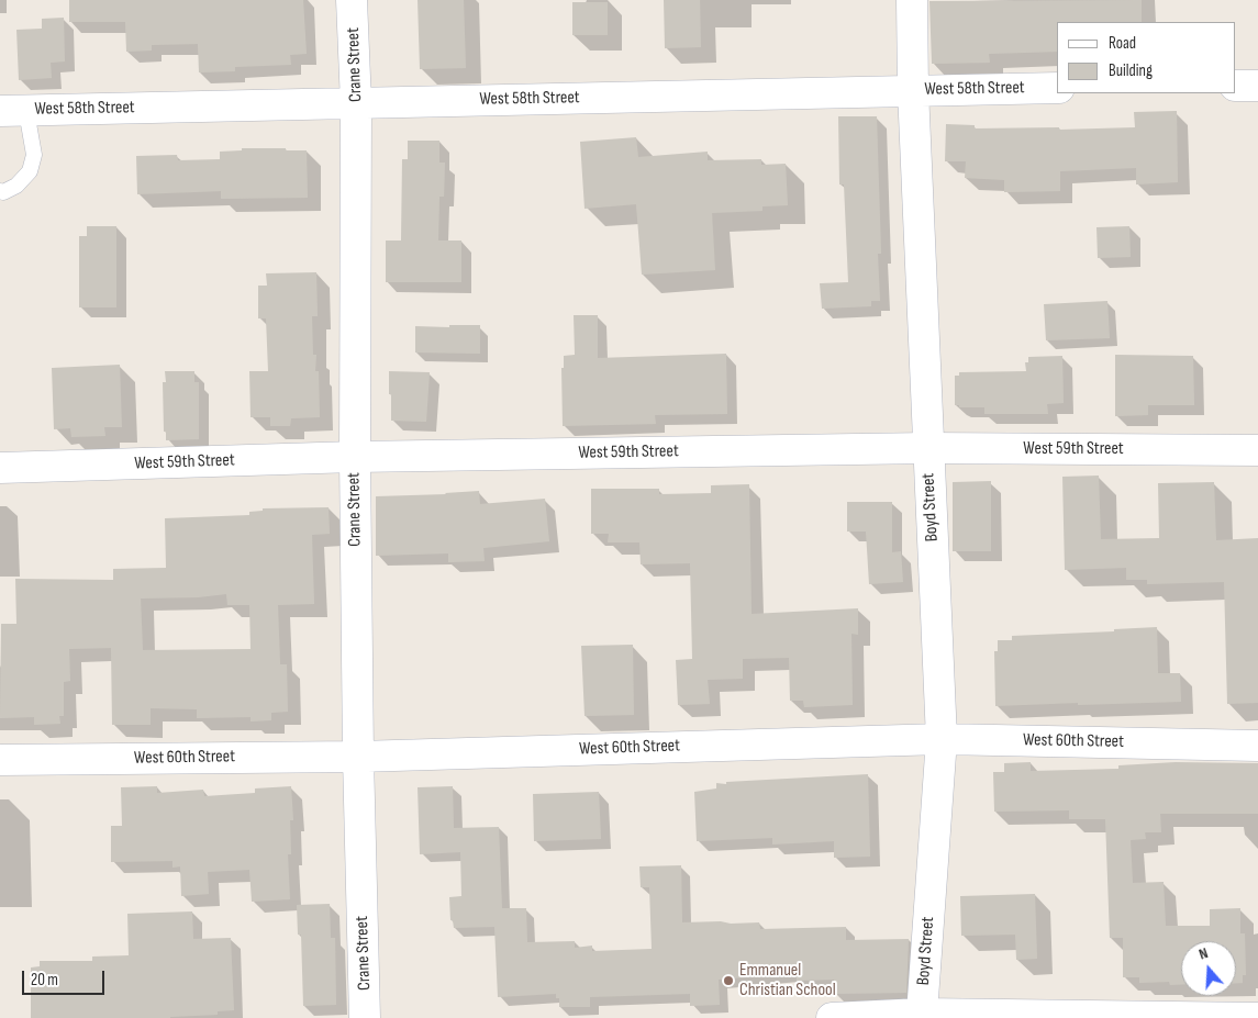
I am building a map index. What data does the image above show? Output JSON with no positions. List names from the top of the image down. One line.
{"streets":{"street":["Crane Street","West 58th Street","West 59th Street","Boyd Street","West 60th Street"]},"crossings":[["Crane Street","West 58th Street"],["Crane Street","West 59th Street"],["Crane Street","West 60th Street"],["West 58th Street","Boyd Street"],["West 59th Street","Boyd Street"],["Boyd Street","West 60th Street"]],"places":["Emmanuel Christian School"],"legend":["Road","Building"],"scale_bar":"20 m","north":"top"}
